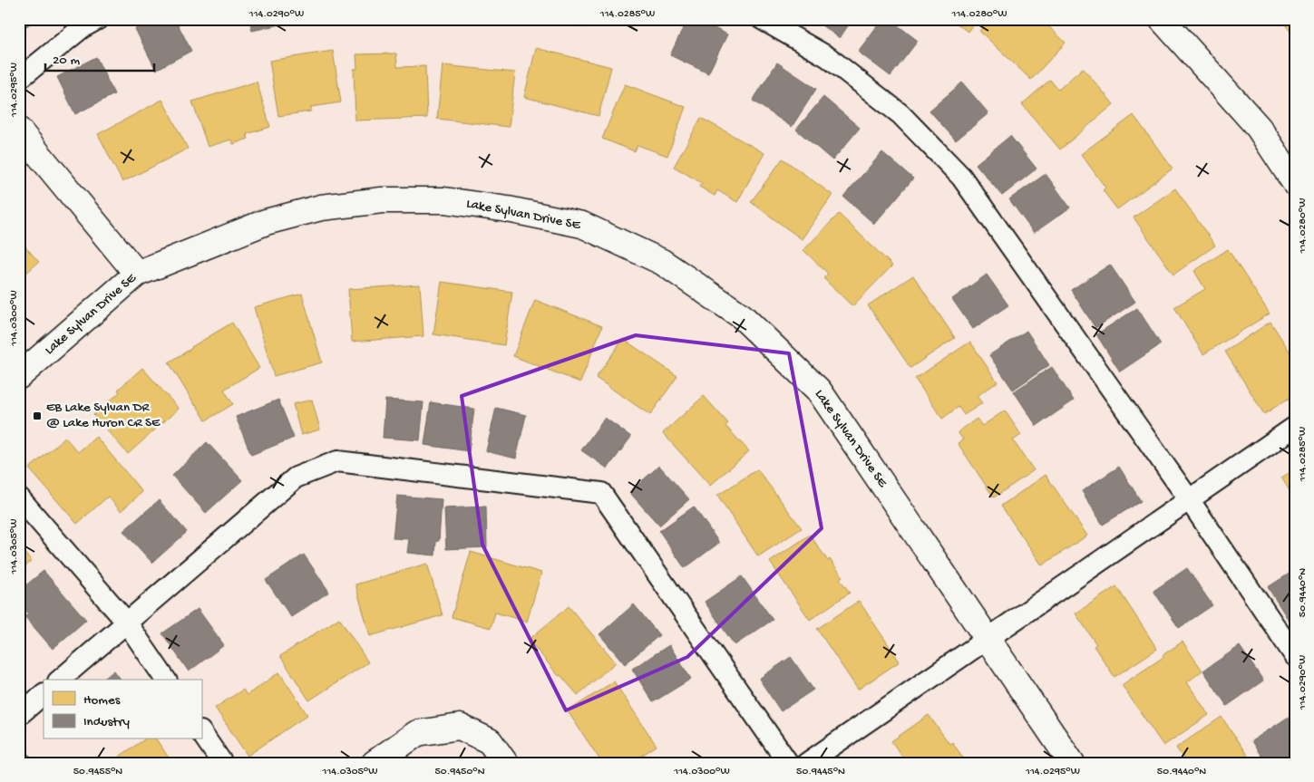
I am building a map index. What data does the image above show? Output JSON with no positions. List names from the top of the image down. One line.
{"streets":{"street":["Lake Sylvan Drive SE"]},"places":{"transit":["EB Lake Sylvan DR @ Lake Huron CR SE"]},"legend":["Homes","Industry"],"scale_bar":"20 m","coordinates":["114.0290°W","114.0285°W","114.0280°W","114.0295°W","114.0300°W","114.0305°W","50.9440°N","50.9455°N","50.9450°N","50.9445°N"]}
